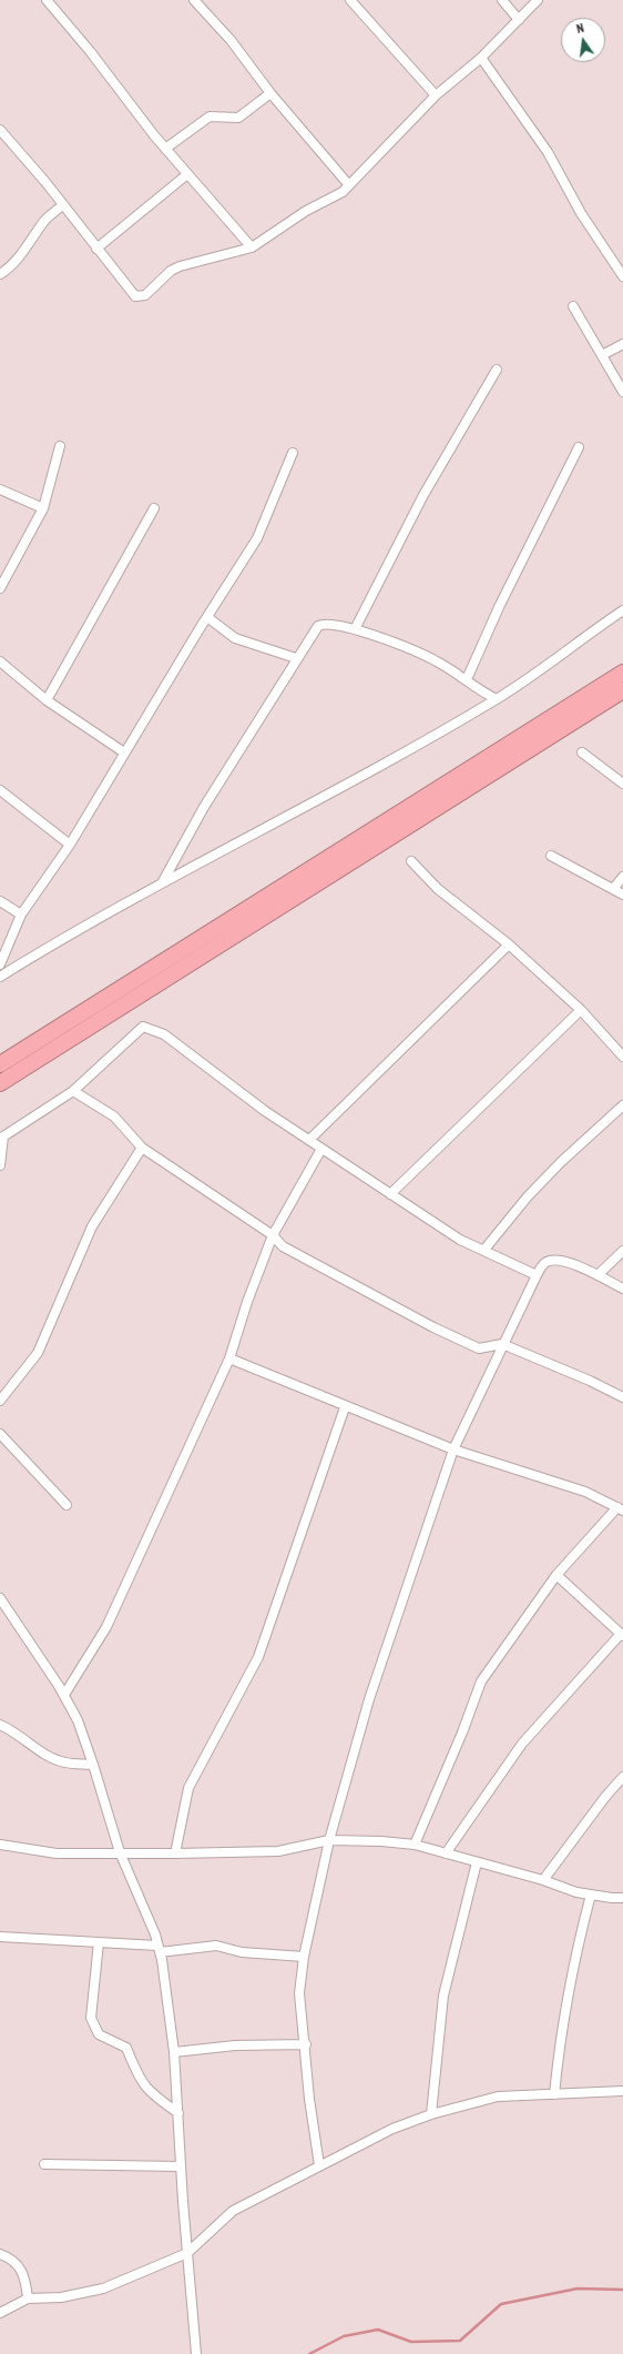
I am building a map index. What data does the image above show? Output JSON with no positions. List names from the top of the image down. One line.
{"north":"top"}
